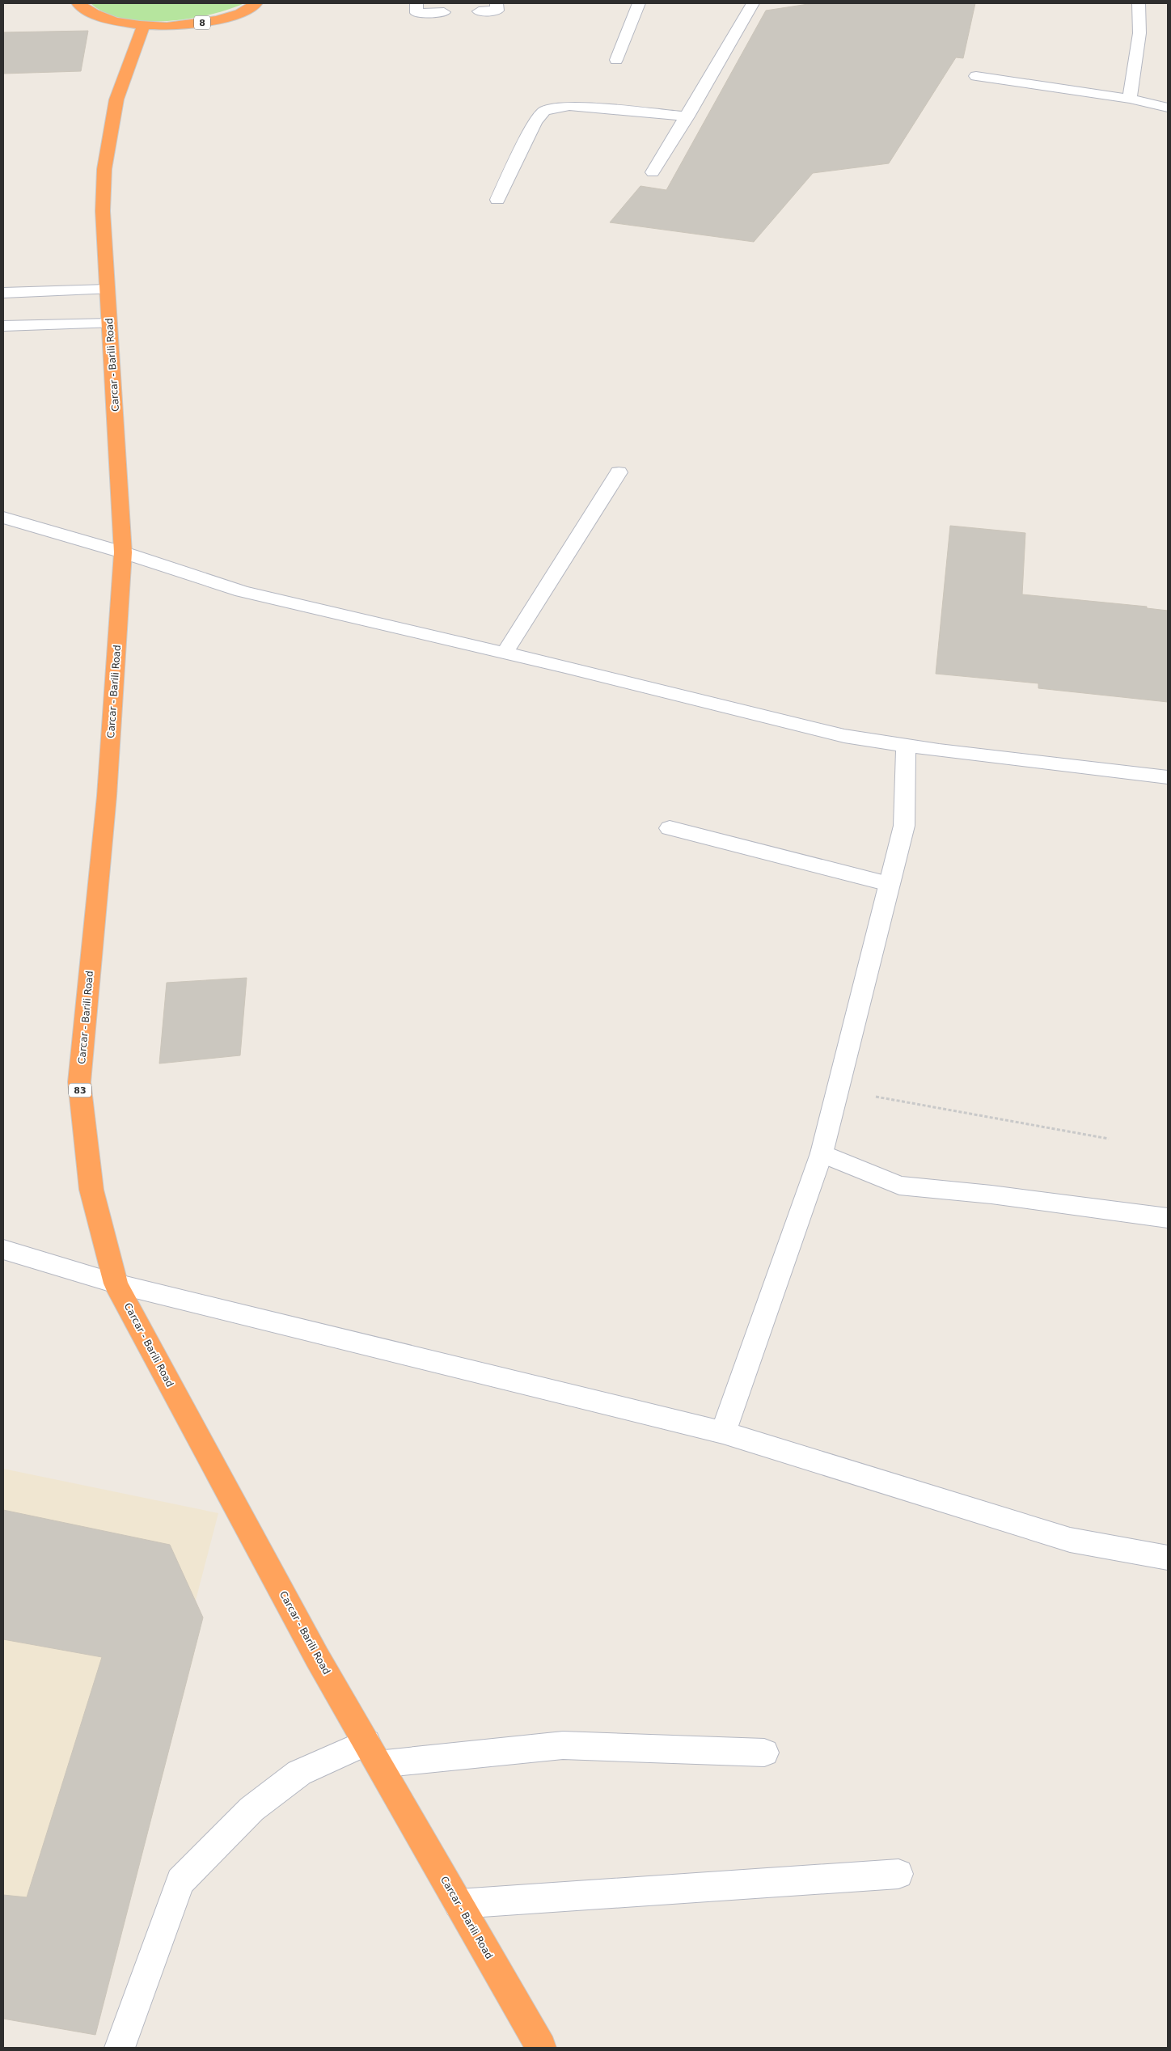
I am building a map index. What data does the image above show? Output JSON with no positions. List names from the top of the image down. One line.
{"streets":{"highway":["8","Carcar - Barili Road","83"]},"crossings":[["8","Carcar - Barili Road"]]}
